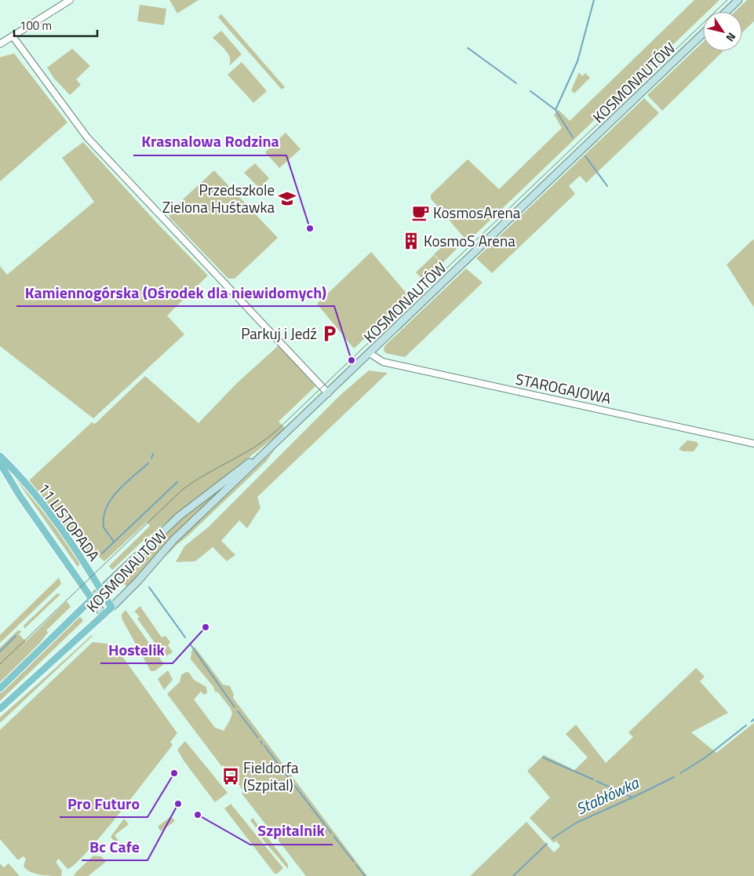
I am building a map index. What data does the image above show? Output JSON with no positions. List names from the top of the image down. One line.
{"streets":{"main road":["KOSMONAUTÓW","11 LISTOPADA"],"street":["STAROGAJOWA"]},"crossings":[["KOSMONAUTÓW","STAROGAJOWA"],["KOSMONAUTÓW","11 LISTOPADA"]],"water":["Stabłówka"],"places":{"school or university":["Przedszkole Zielona Huśtawka"],"cafe":["KosmosArena"],"other":["Krasnalowa Rodzina","Kamiennogórska (Ośrodek dla niewidomych)","Hostelik","Pro Futuro","Bc Cafe","Szpitalnik"],"building":["KosmoS Arena"],"parking":["Parkuj i Jedź"],"bus stop":["Fieldorfa (Szpital)"]},"scale_bar":"100 m","north":"bottom right"}
